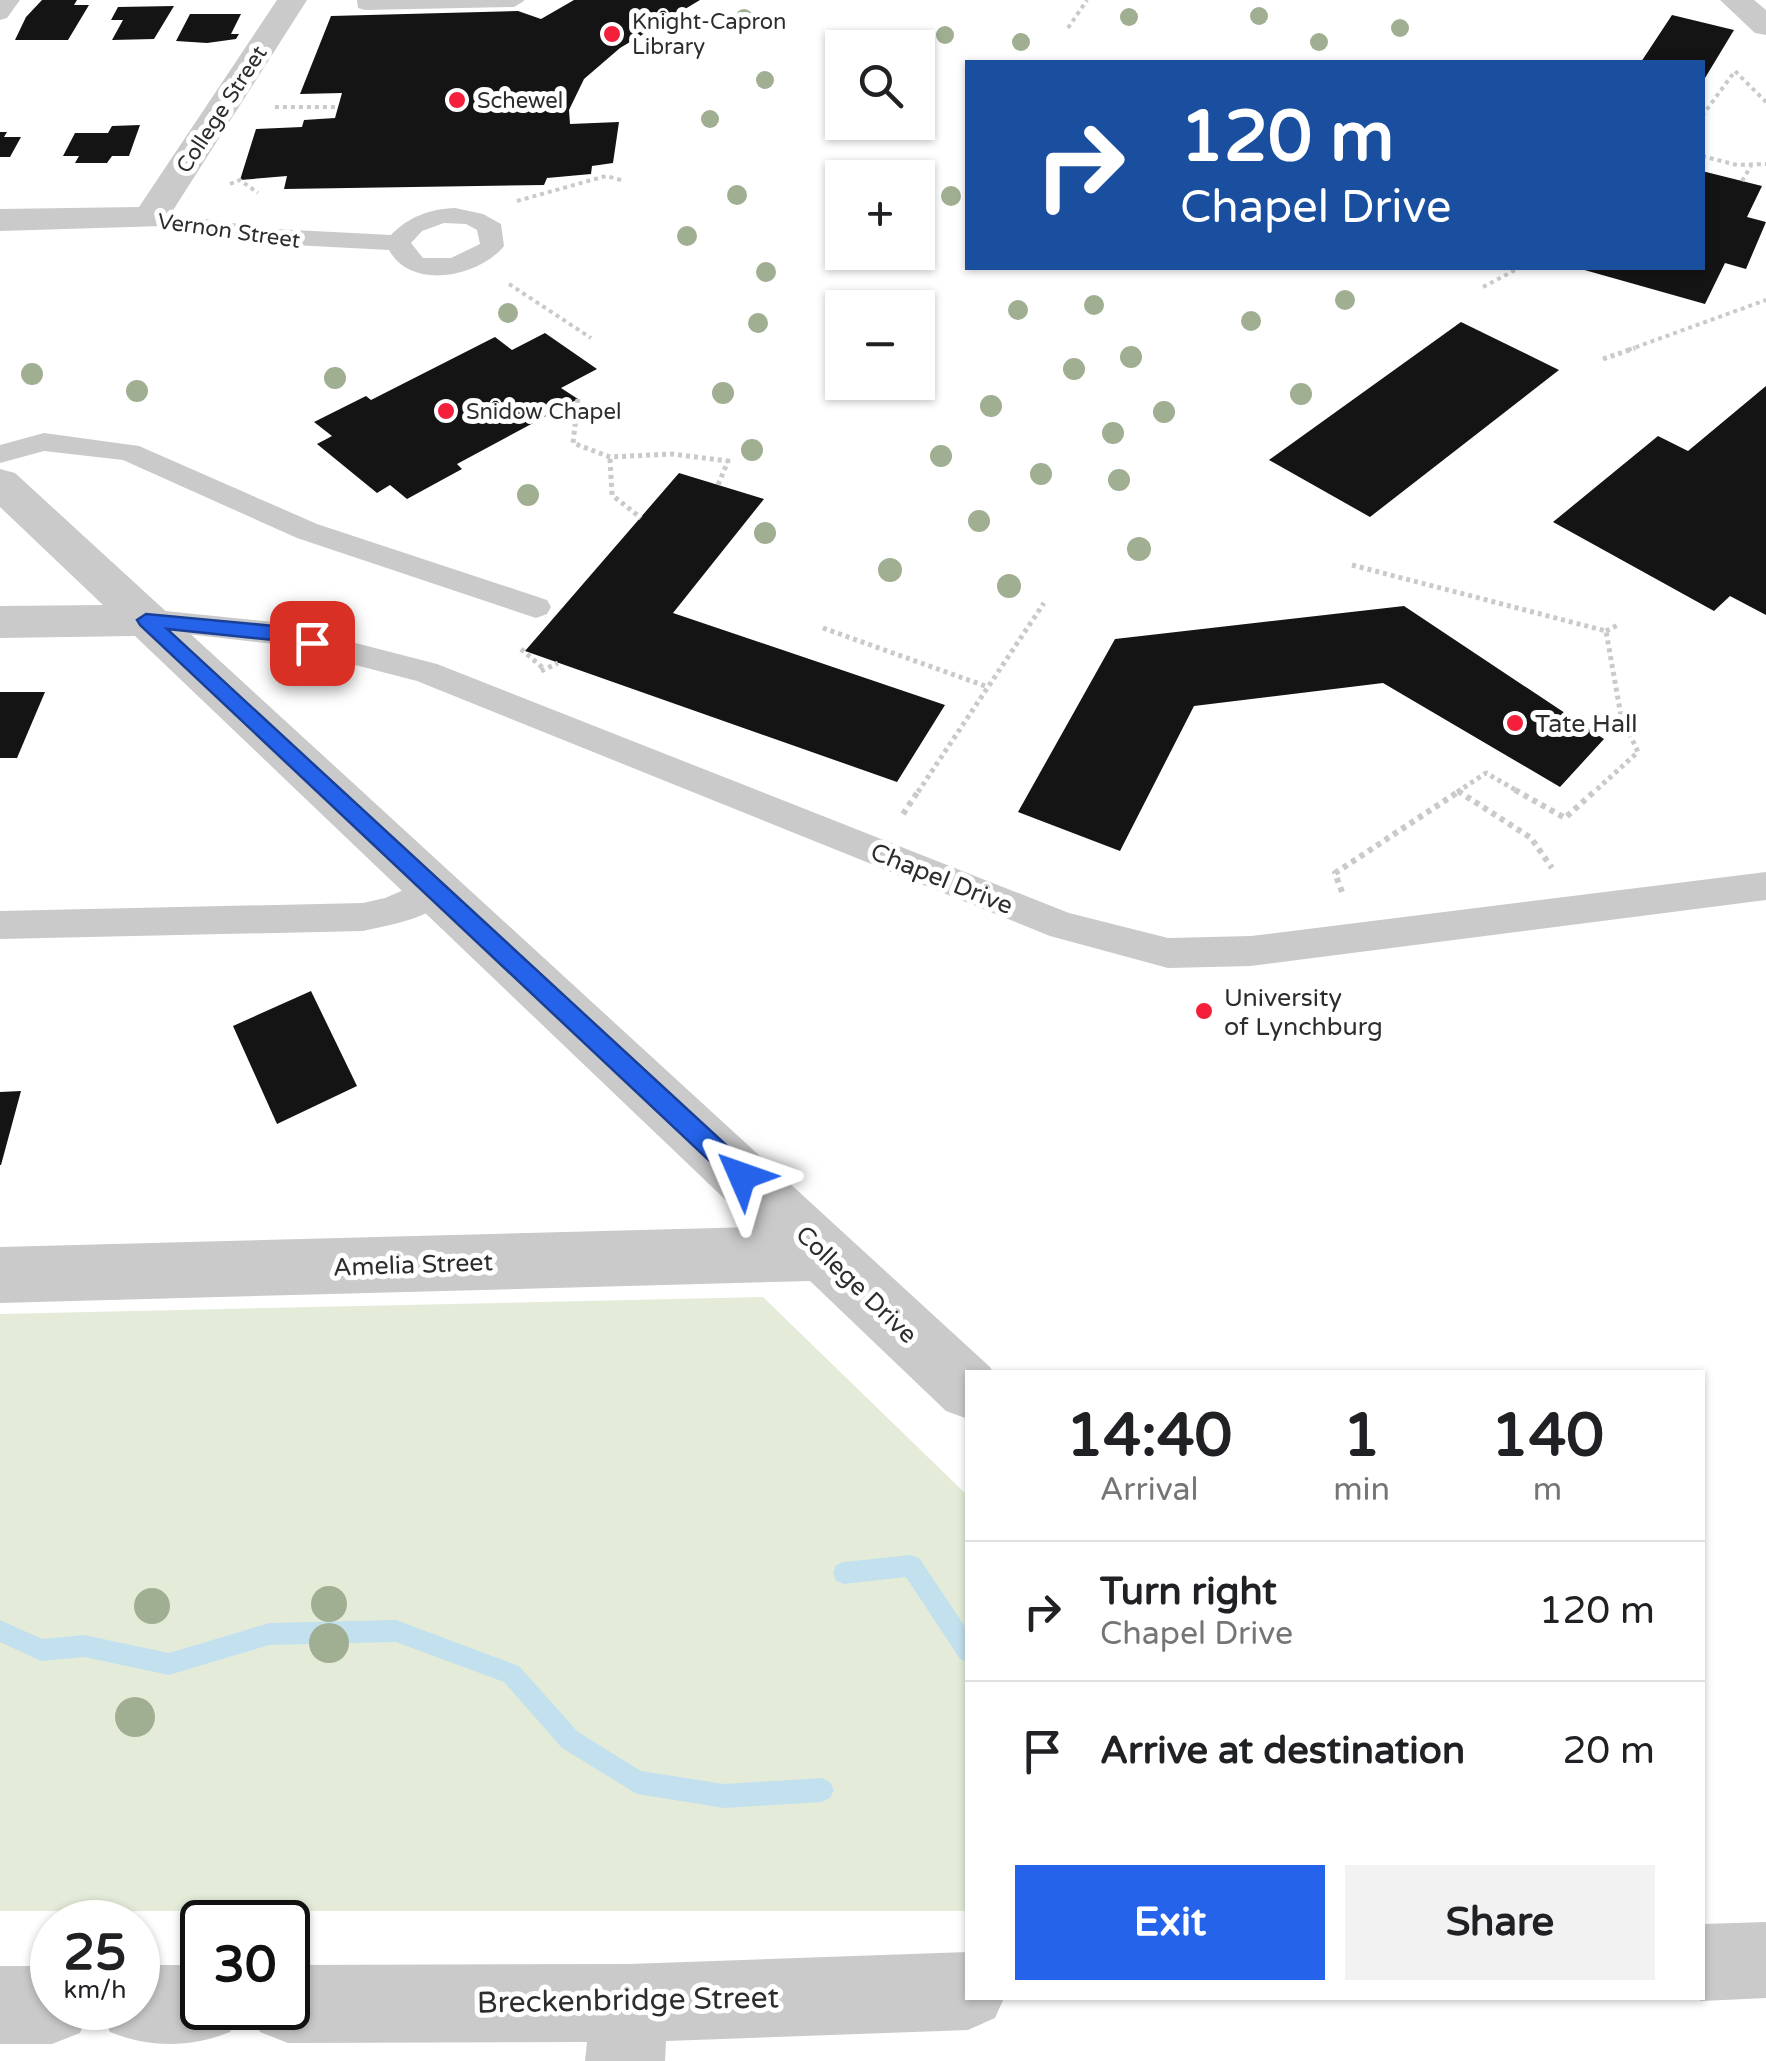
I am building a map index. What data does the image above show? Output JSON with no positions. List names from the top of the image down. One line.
{"streets":{"street":["College Street","Vernon Street","Amelia Street","College Drive","Breckenbridge Street"],"lane":["Chapel Drive"]},"crossings":[["College Street","Vernon Street"],["Chapel Drive","College Drive"],["Amelia Street","College Drive"]],"places":["Knight-Capron Library","Schewel","Snidow Chapel","Tate Hall","University of Lynchburg"],"page":{"map_buttons":["+","−"],"turn":["120 m","Chapel Drive"],"eta":["14:40","Arrival","1","min","140","m"],"list":[{"name":"Turn right","note":"Chapel Drive","value":"120 m"},{"name":"Arrive at destination","value":"20 m"}],"buttons":["Exit","Share"],"speed":"25 km/h","limit":"30"}}
